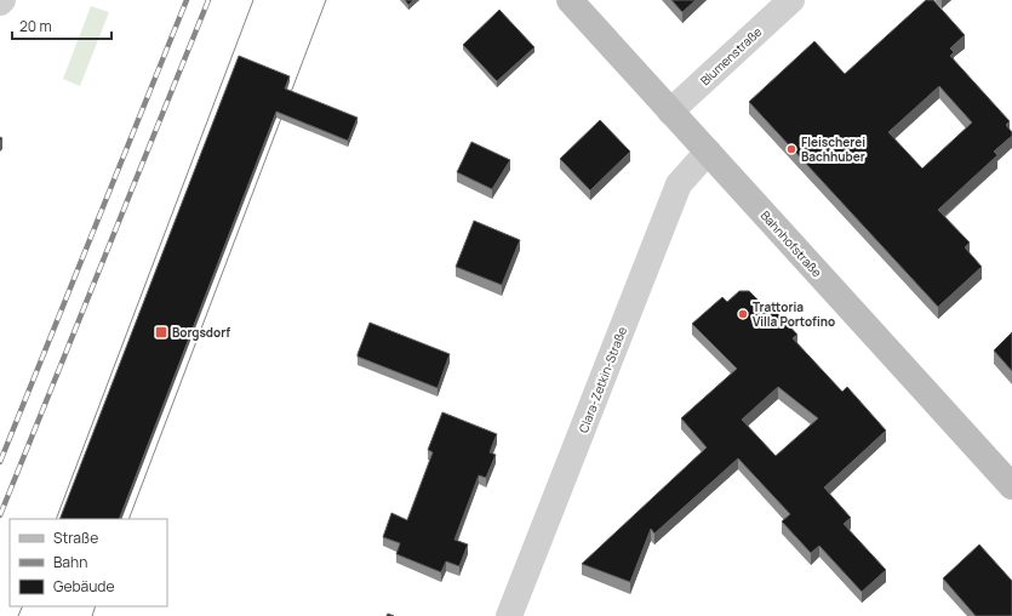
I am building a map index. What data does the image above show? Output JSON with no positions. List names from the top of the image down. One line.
{"streets":{"street":["Blumenstraße","Bahnhofstraße","Clara-Zetkin-Straße"]},"crossings":[["Blumenstraße","Bahnhofstraße"],["Bahnhofstraße","Clara-Zetkin-Straße"]],"places":{"other":["Fleischerei Bachhuber","Trattoria Villa Portofino"],"transit":["Borgsdorf"]},"legend":["Straße","Bahn","Gebäude"],"scale_bar":"20 m"}
